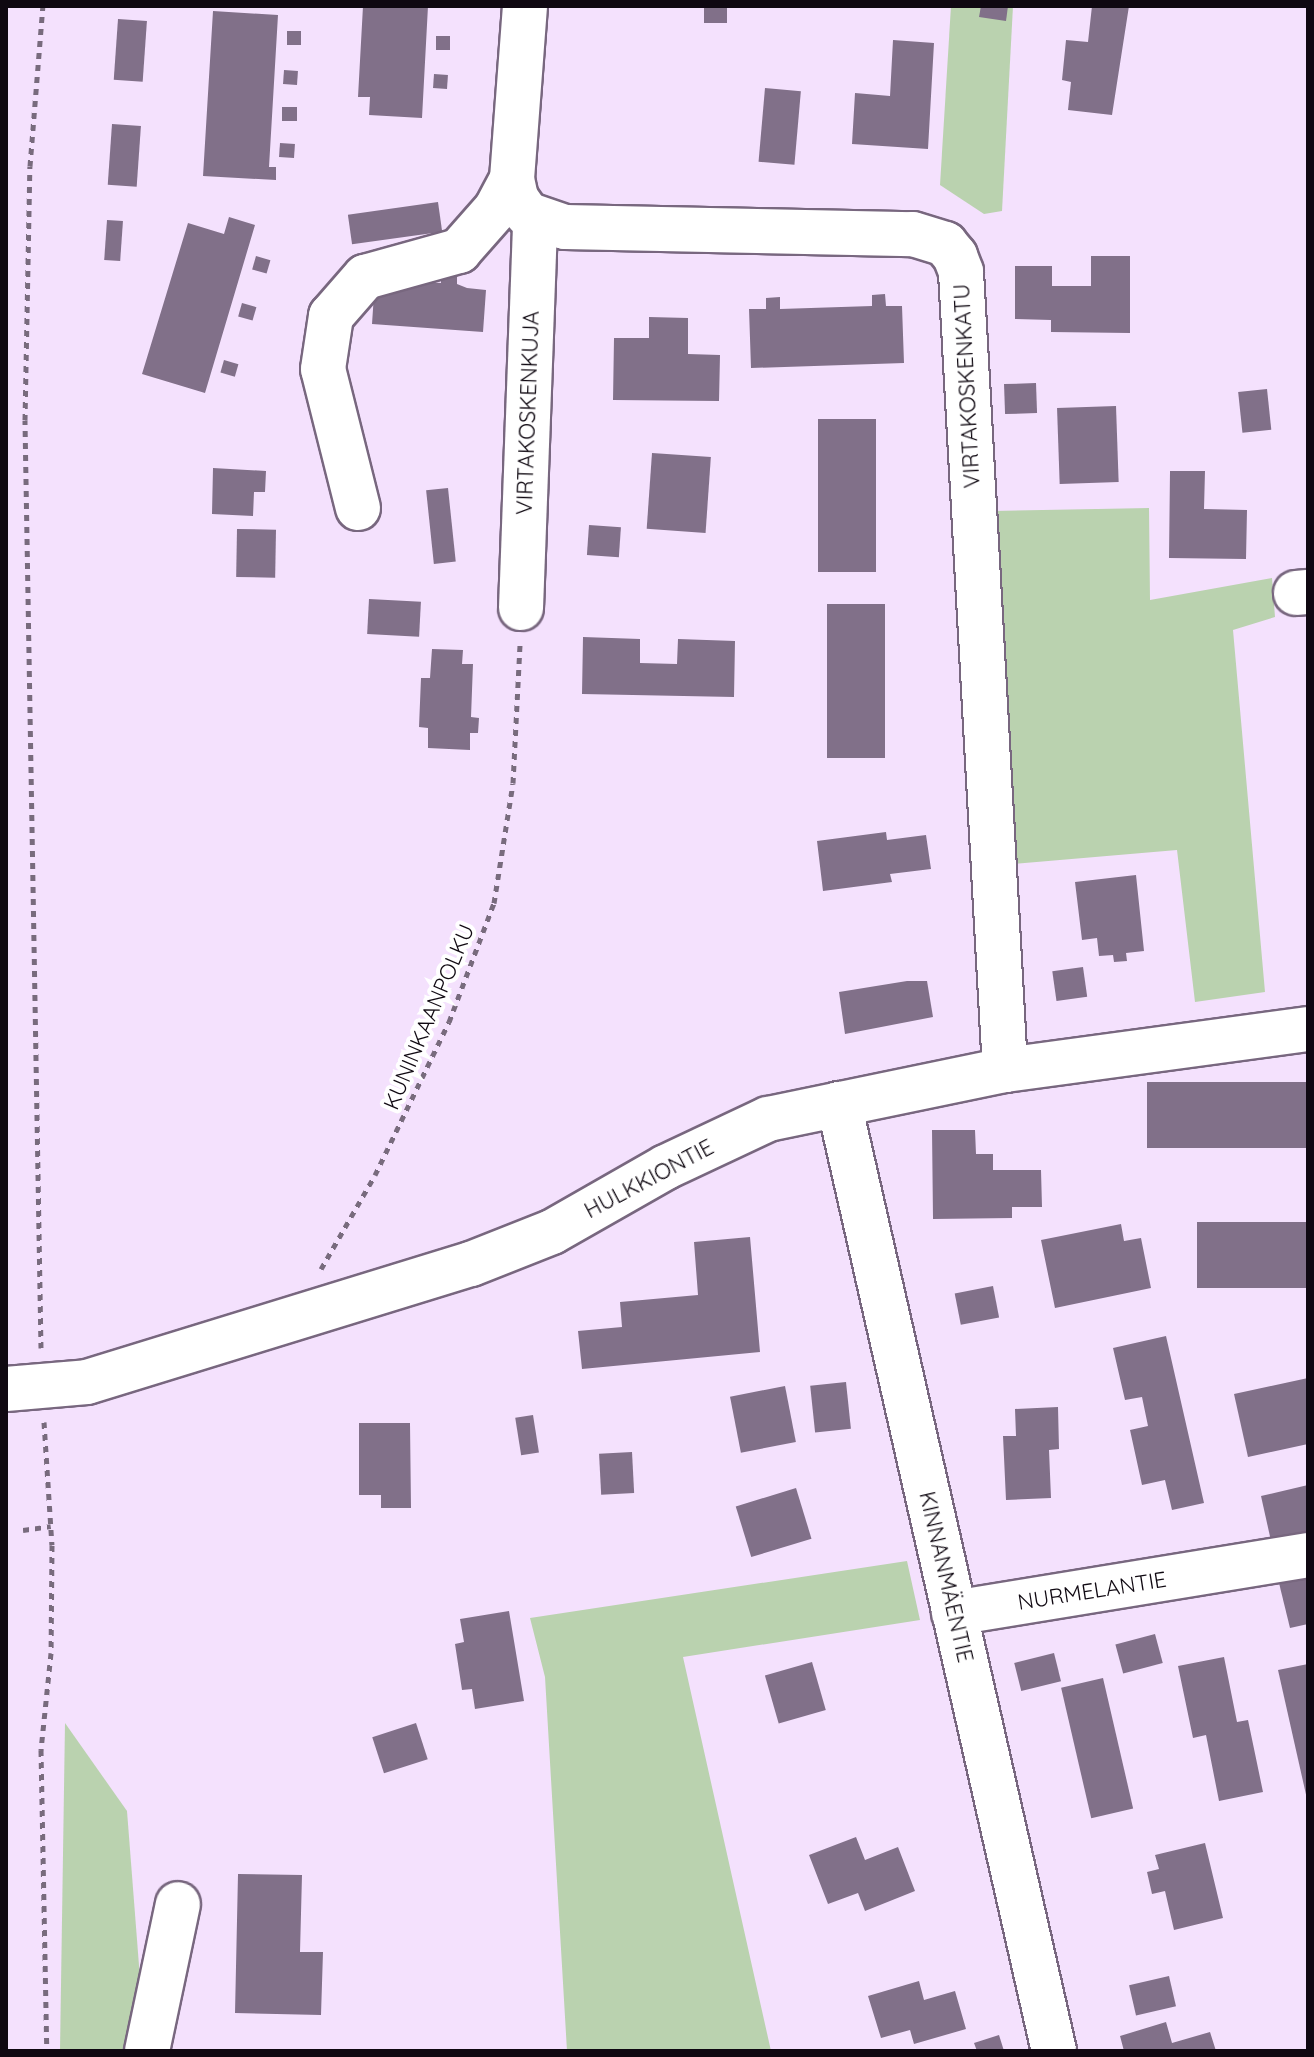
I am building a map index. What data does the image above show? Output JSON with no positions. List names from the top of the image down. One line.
{"streets":{"street":["VIRTAKOSKENKATU","VIRTAKOSKENKUJA","HULKKIONTIE","KINNANMÄENTIE","NURMELANTIE"],"path":["KUNINKAANPOLKU"]},"crossings":[["VIRTAKOSKENKATU","VIRTAKOSKENKUJA"],["VIRTAKOSKENKATU","HULKKIONTIE"],["VIRTAKOSKENKUJA","KUNINKAANPOLKU"],["KUNINKAANPOLKU","HULKKIONTIE"],["HULKKIONTIE","KINNANMÄENTIE"],["KINNANMÄENTIE","NURMELANTIE"]]}
